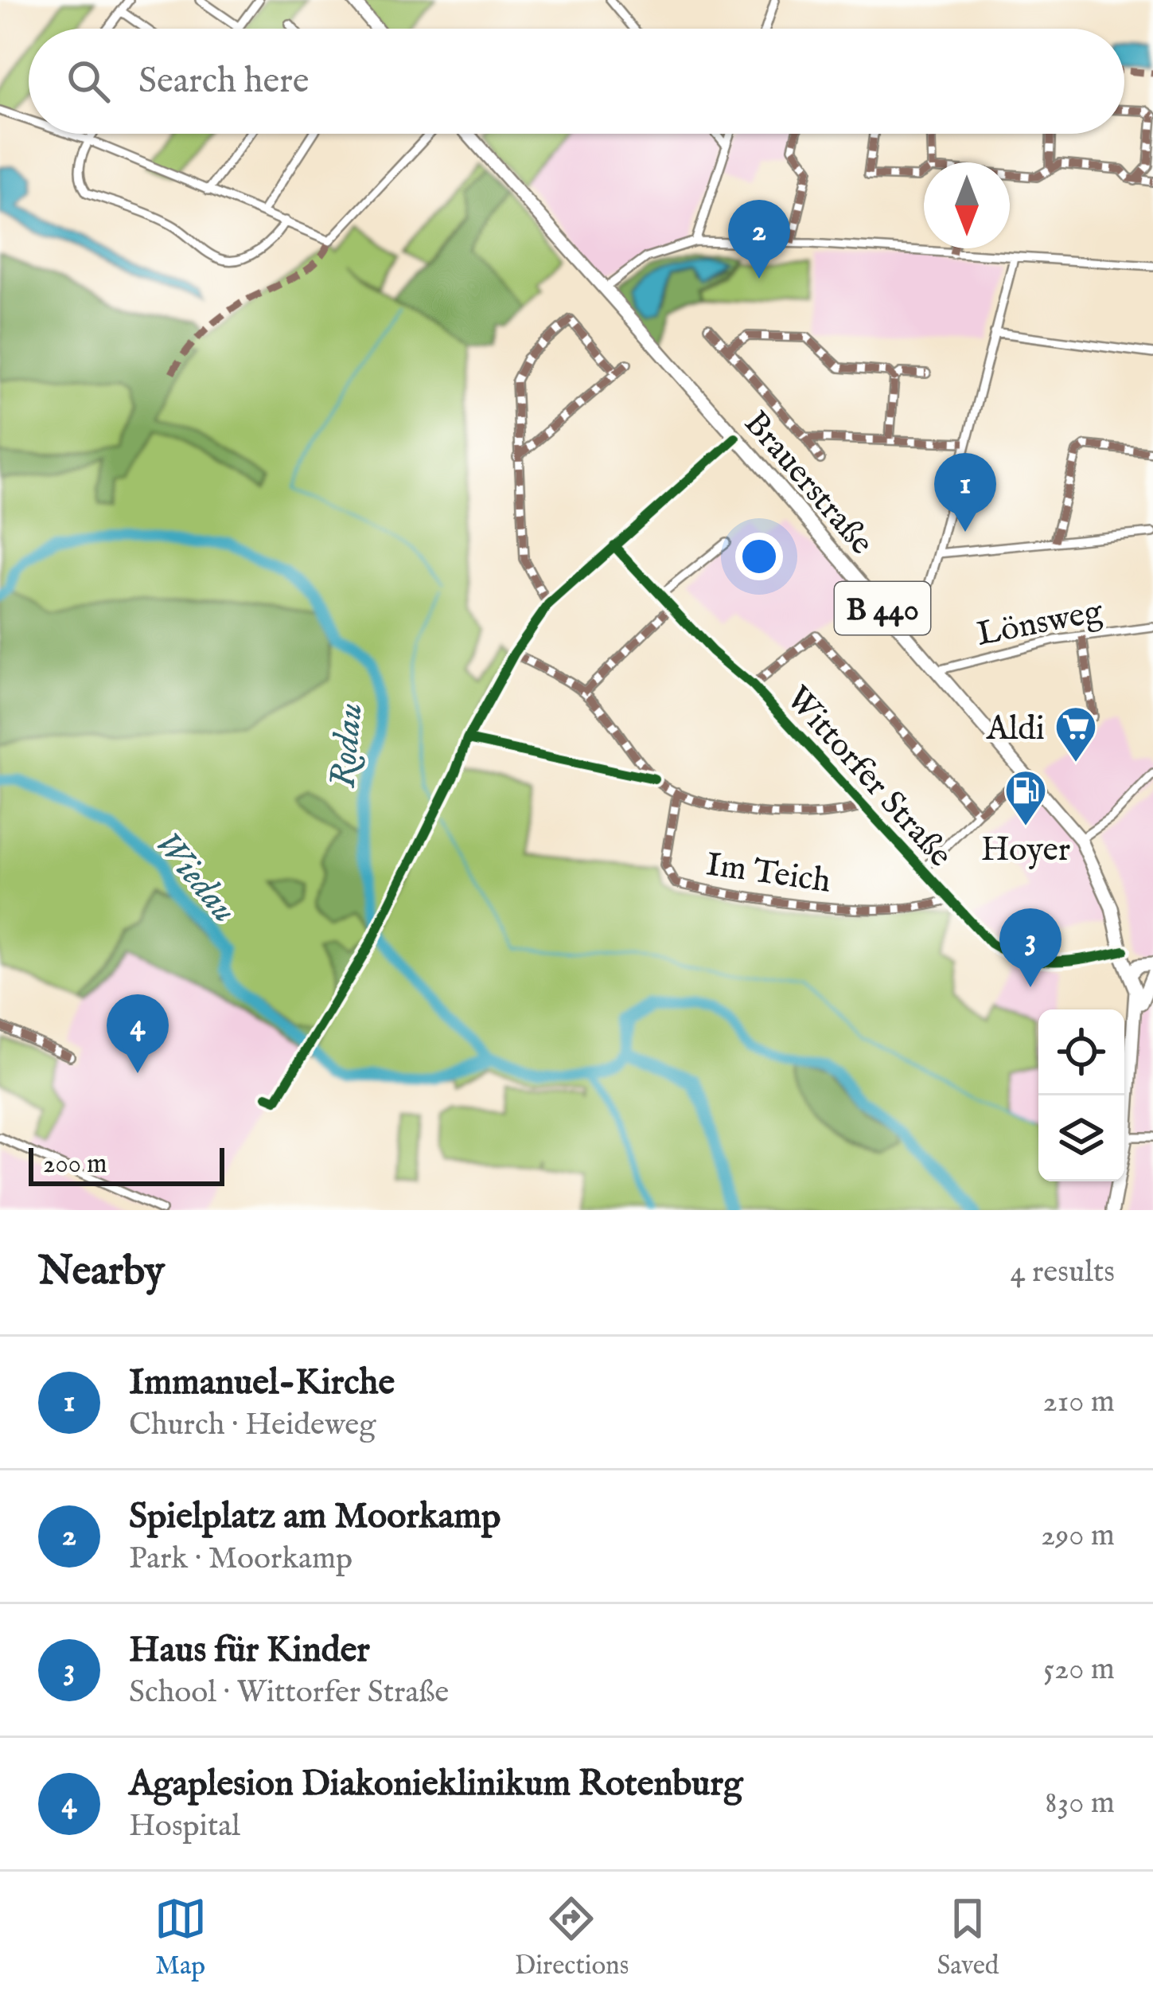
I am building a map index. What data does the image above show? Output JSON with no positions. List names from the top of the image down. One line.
{"streets":{"main road":["Brauerstraße","B 440"],"street":["Lönsweg","Wittorfer Straße","Im Teich"]},"crossings":[["Brauerstraße","B 440"],["Brauerstraße","Lönsweg"],["Brauerstraße","Wittorfer Straße"],["Wittorfer Straße","Im Teich"]],"water":["Rodau","Wiedau"],"places":{"supermarket":["Aldi"],"fuel station":["Hoyer"]},"scale_bar":"200 m","north":"bottom","page":{"search":"Search here","pins":["2","1","3","4"],"scale":"200 m","heading":["Nearby","4 results"],"list":[{"mark":"1","name":"Immanuel-Kirche","note":"Church · Heideweg","value":"210 m"},{"mark":"2","name":"Spielplatz am Moorkamp","note":"Park · Moorkamp","value":"290 m"},{"mark":"3","name":"Haus für Kinder","note":"School · Wittorfer Straße","value":"520 m"},{"mark":"4","name":"Agaplesion Diakonieklinikum Rotenburg","note":"Hospital","value":"830 m"}],"nav":["Map","Directions","Saved"]}}
